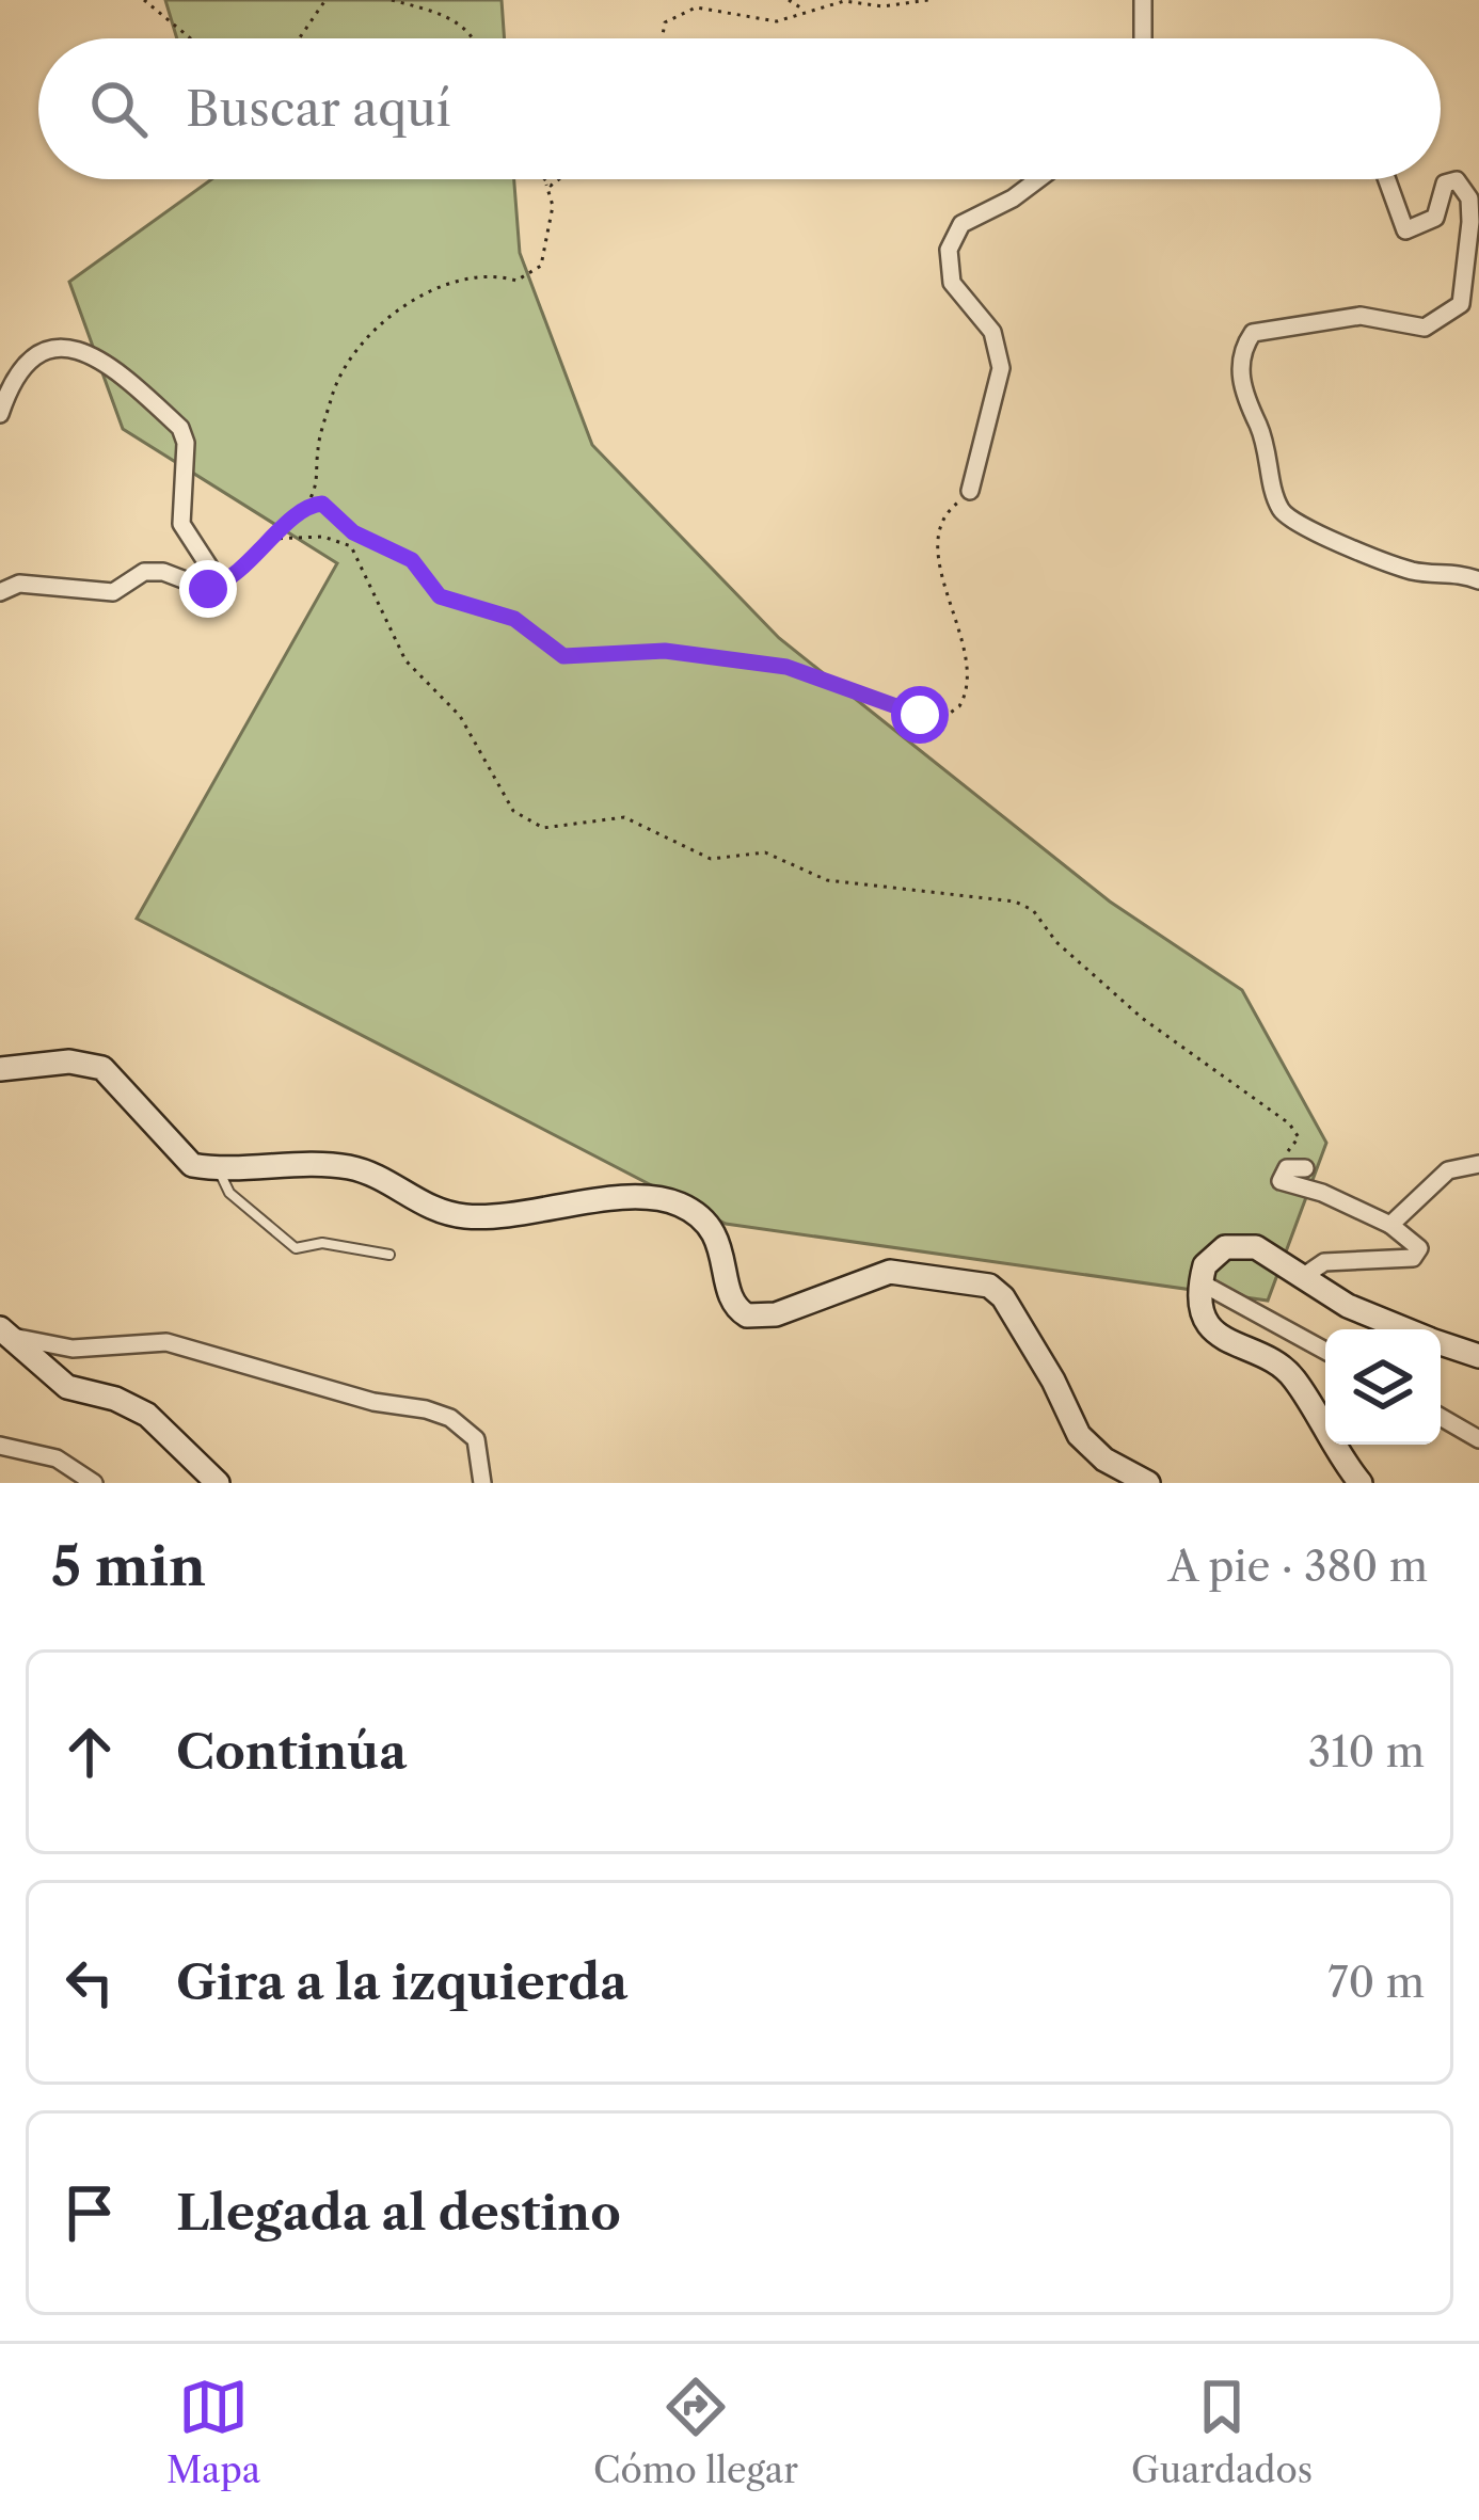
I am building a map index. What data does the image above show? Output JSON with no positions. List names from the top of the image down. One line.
{"page":{"search":"Buscar aquí","heading":["5 min","A pie · 380 m"],"list":[["Continúa","310 m"],["Gira a la izquierda","70 m"],"Llegada al destino"],"nav":["Mapa","Cómo llegar","Guardados"]}}
